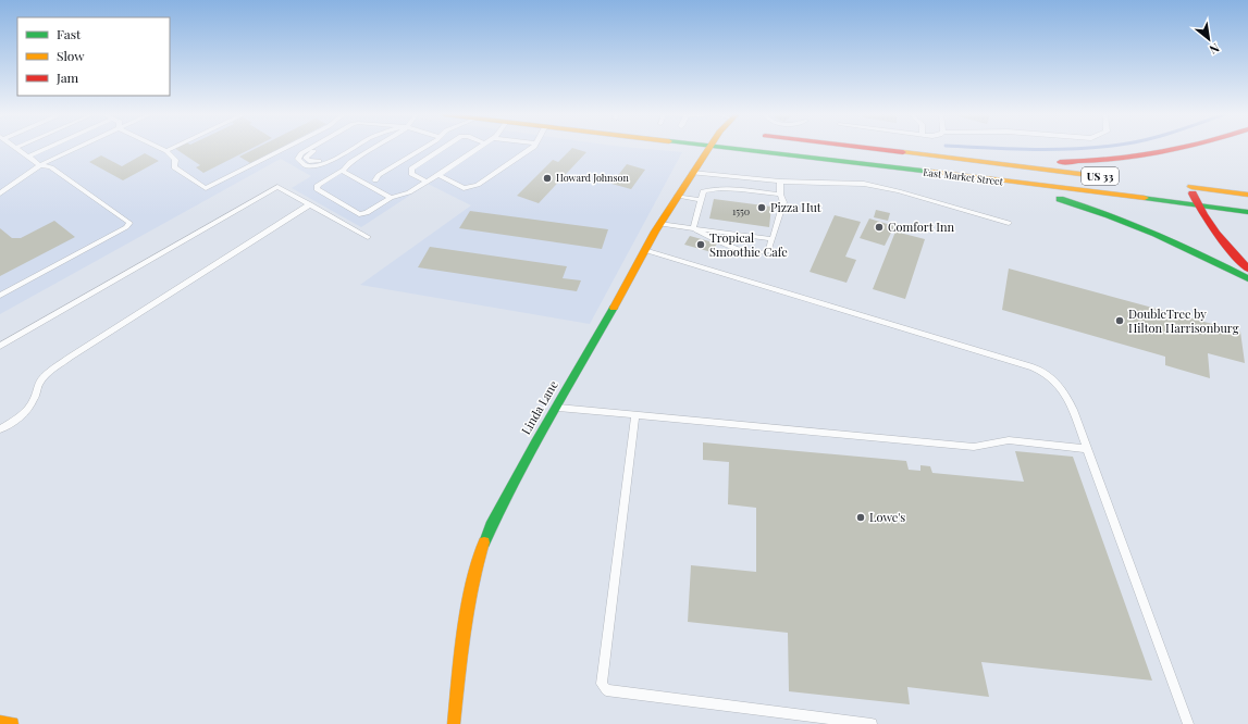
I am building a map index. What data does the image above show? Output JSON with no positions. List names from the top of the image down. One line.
{"streets":{"main road":["US 33","East Market Street","Linda Lane"]},"places":["Howard Johnson","Pizza Hut","Comfort Inn","Tropical Smoothie Cafe","DoubleTree by Hilton Harrisonburg","Lowe's"],"house_numbers":["1550"],"legend":["Fast","Slow","Jam"],"north":"bottom right"}
